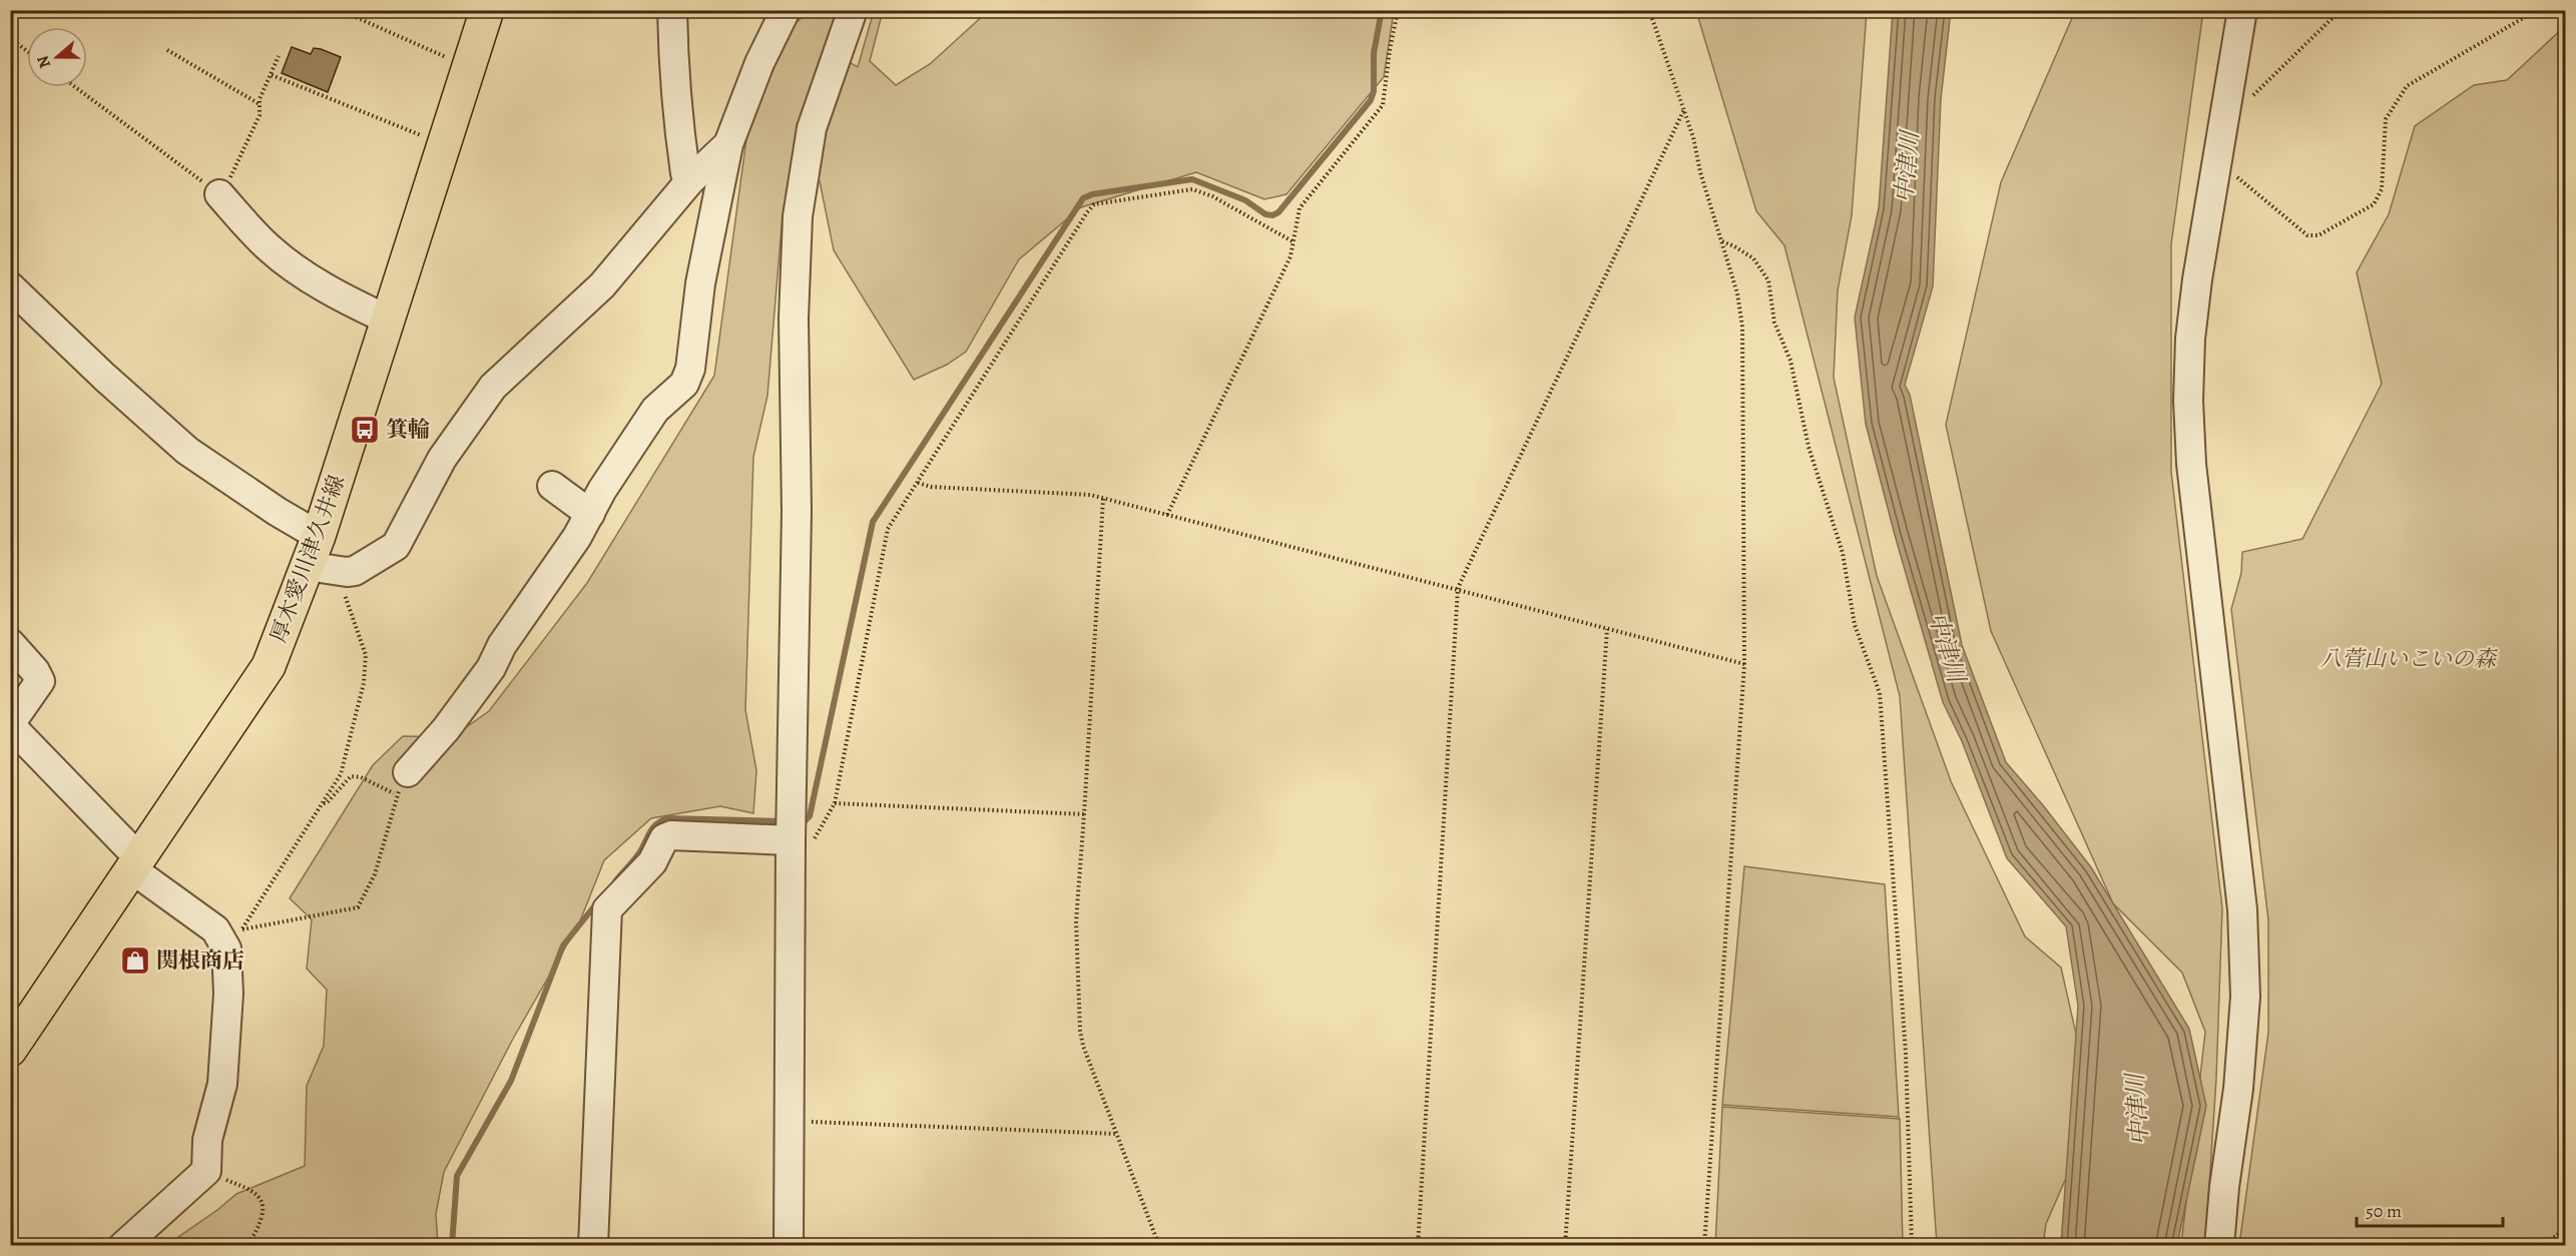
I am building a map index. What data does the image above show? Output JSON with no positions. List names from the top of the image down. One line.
{"streets":{"main road":["厚木愛川津久井線"]},"water":["中津川"],"parks":["八菅山いこいの森"],"places":{"bus stop":["箕輪"],"shop":["関根商店"]},"scale_bar":"50 m","north":"left"}
